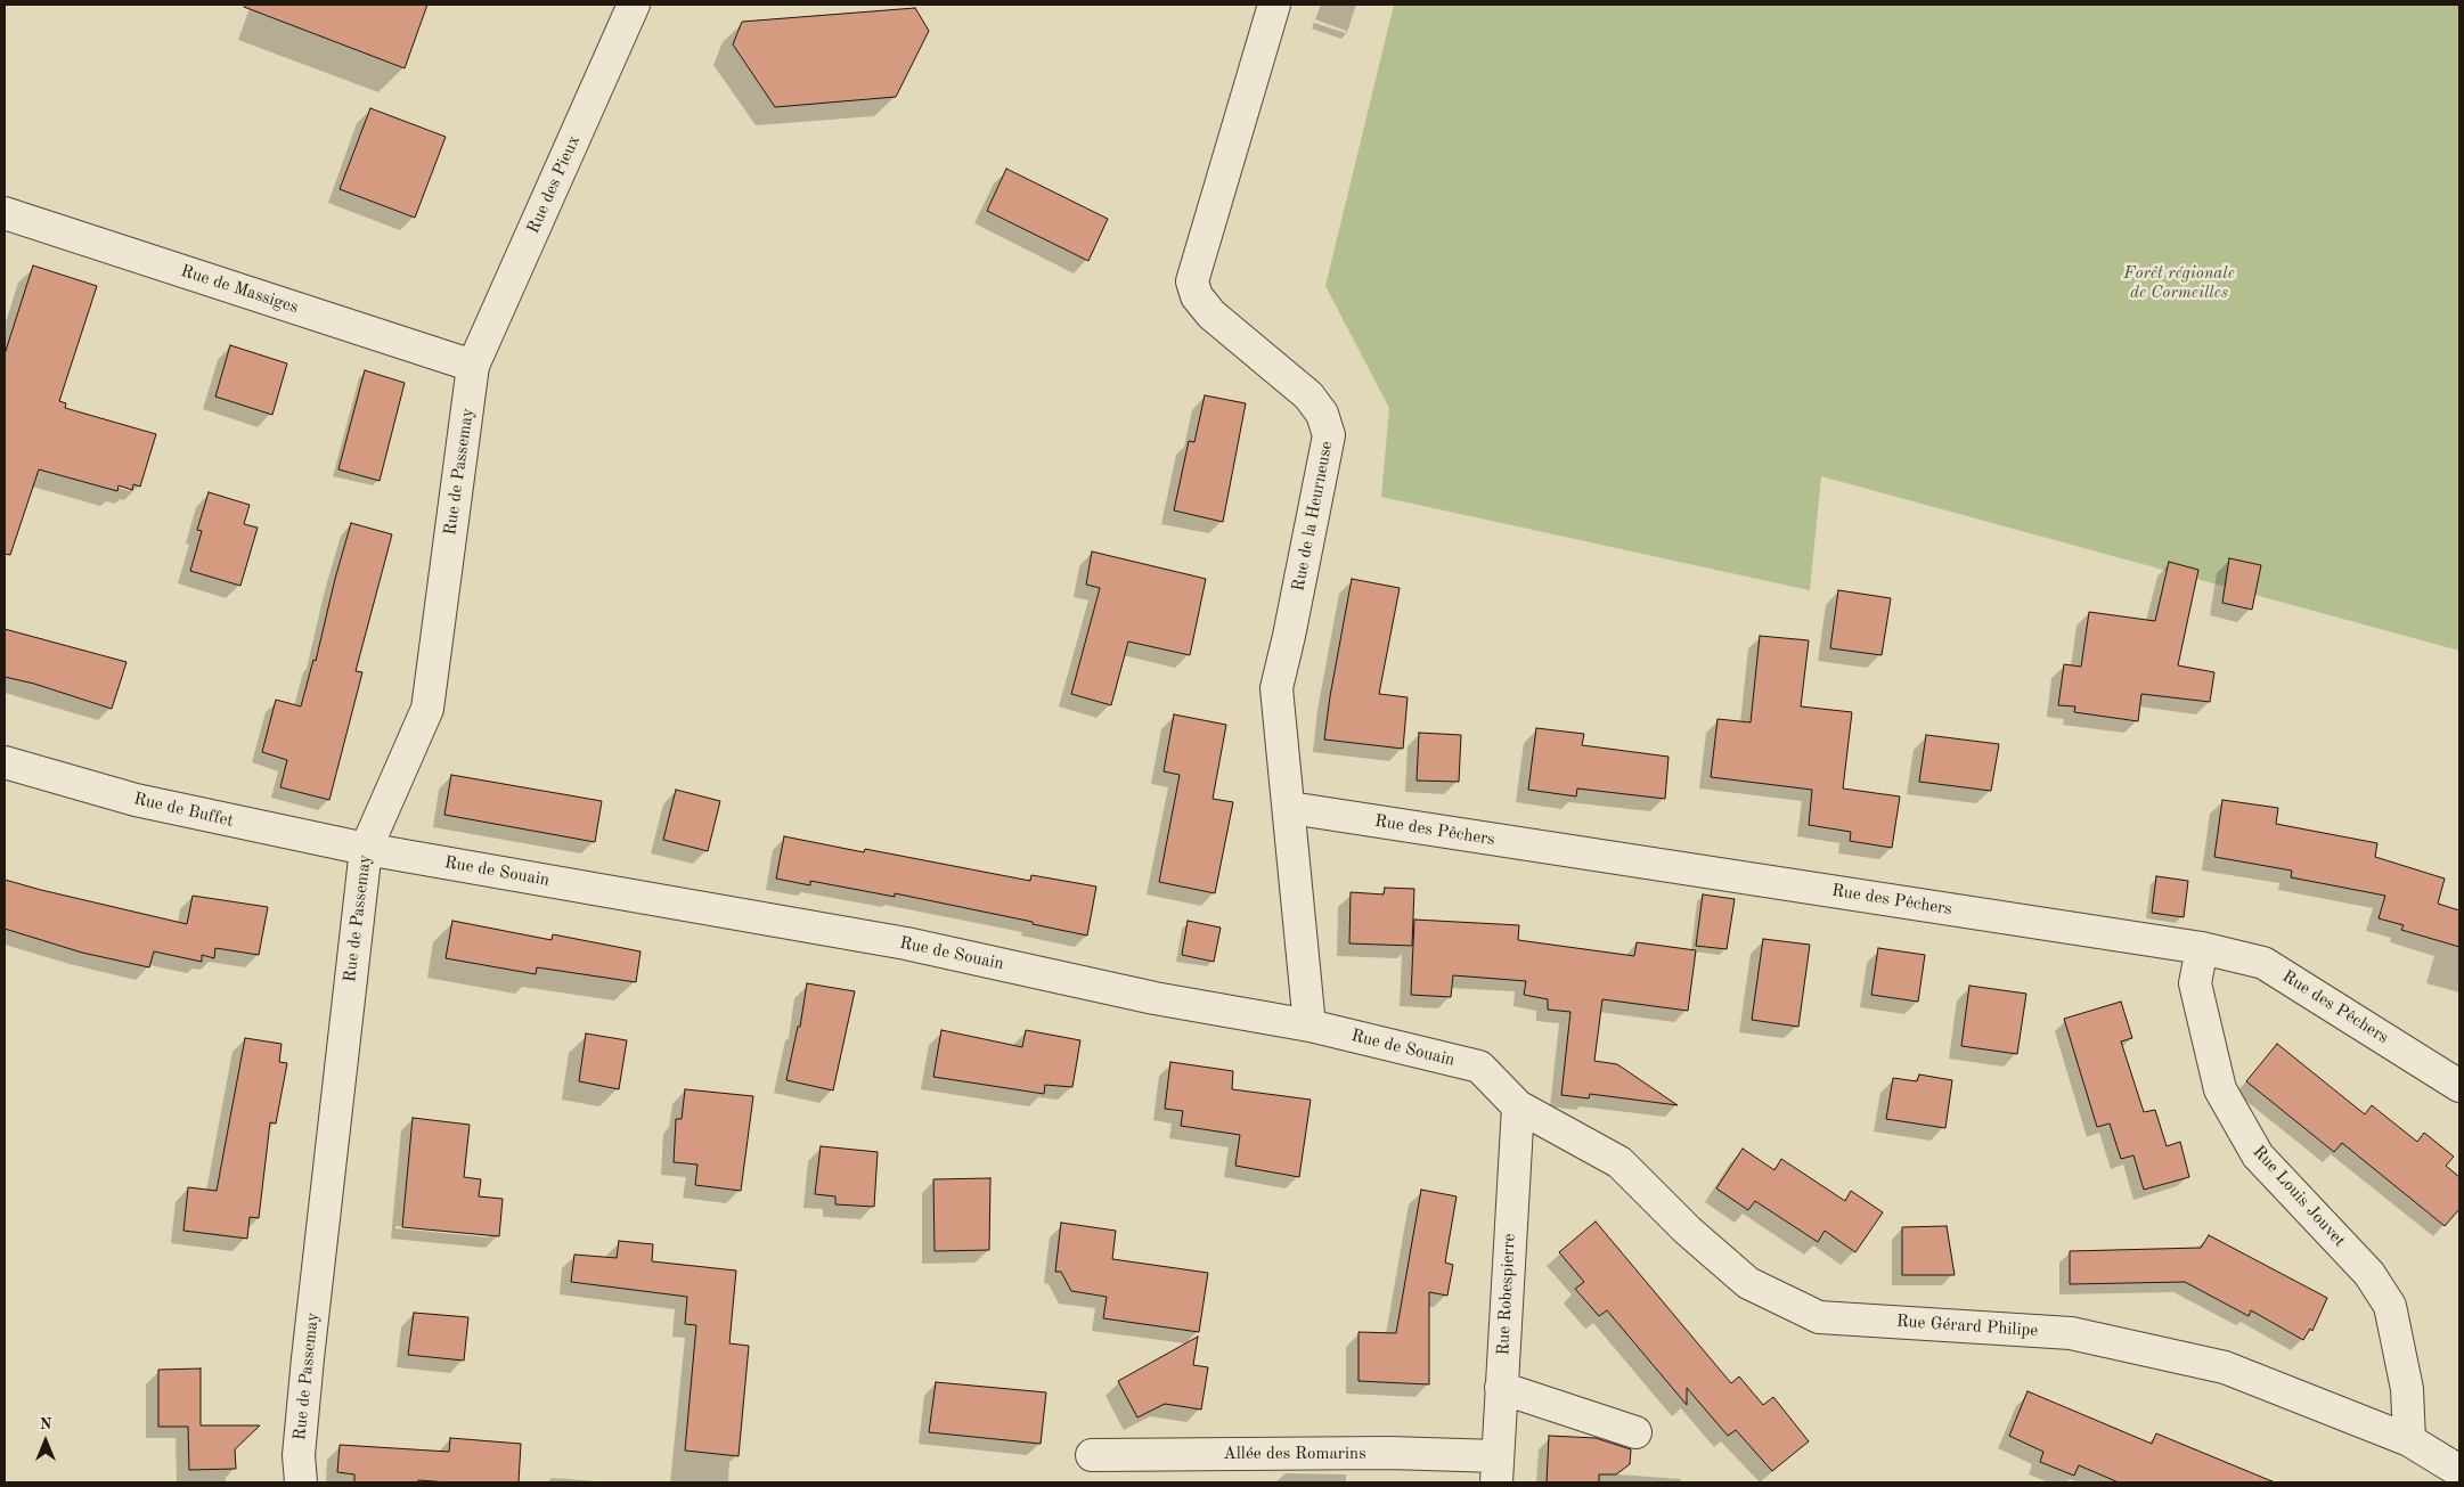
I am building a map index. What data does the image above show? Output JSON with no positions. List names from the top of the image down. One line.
{"streets":{"street":["Rue des Pieux","Rue de Massiges","Rue de Passemay","Rue de la Heurneuse","Rue de Buffet","Rue des Pêchers","Rue de Souain","Rue Louis Jouvet","Rue Robespierre","Rue Gérard Philipe","Allée des Romarins"]},"crossings":[["Rue des Pieux","Rue de Massiges"],["Rue des Pieux","Rue de Passemay"],["Rue de Massiges","Rue de Passemay"],["Rue de Passemay","Rue de Buffet"],["Rue de Passemay","Rue de Souain"],["Rue de la Heurneuse","Rue des Pêchers"],["Rue de la Heurneuse","Rue de Souain"],["Rue de Buffet","Rue de Souain"],["Rue des Pêchers","Rue Louis Jouvet"],["Rue de Souain","Rue Robespierre"],["Rue de Souain","Rue Gérard Philipe"],["Rue Louis Jouvet","Rue Gérard Philipe"],["Rue Robespierre","Rue Gérard Philipe"],["Rue Robespierre","Allée des Romarins"]],"parks":["Forêt régionale de Cormeilles"],"north":"top"}
